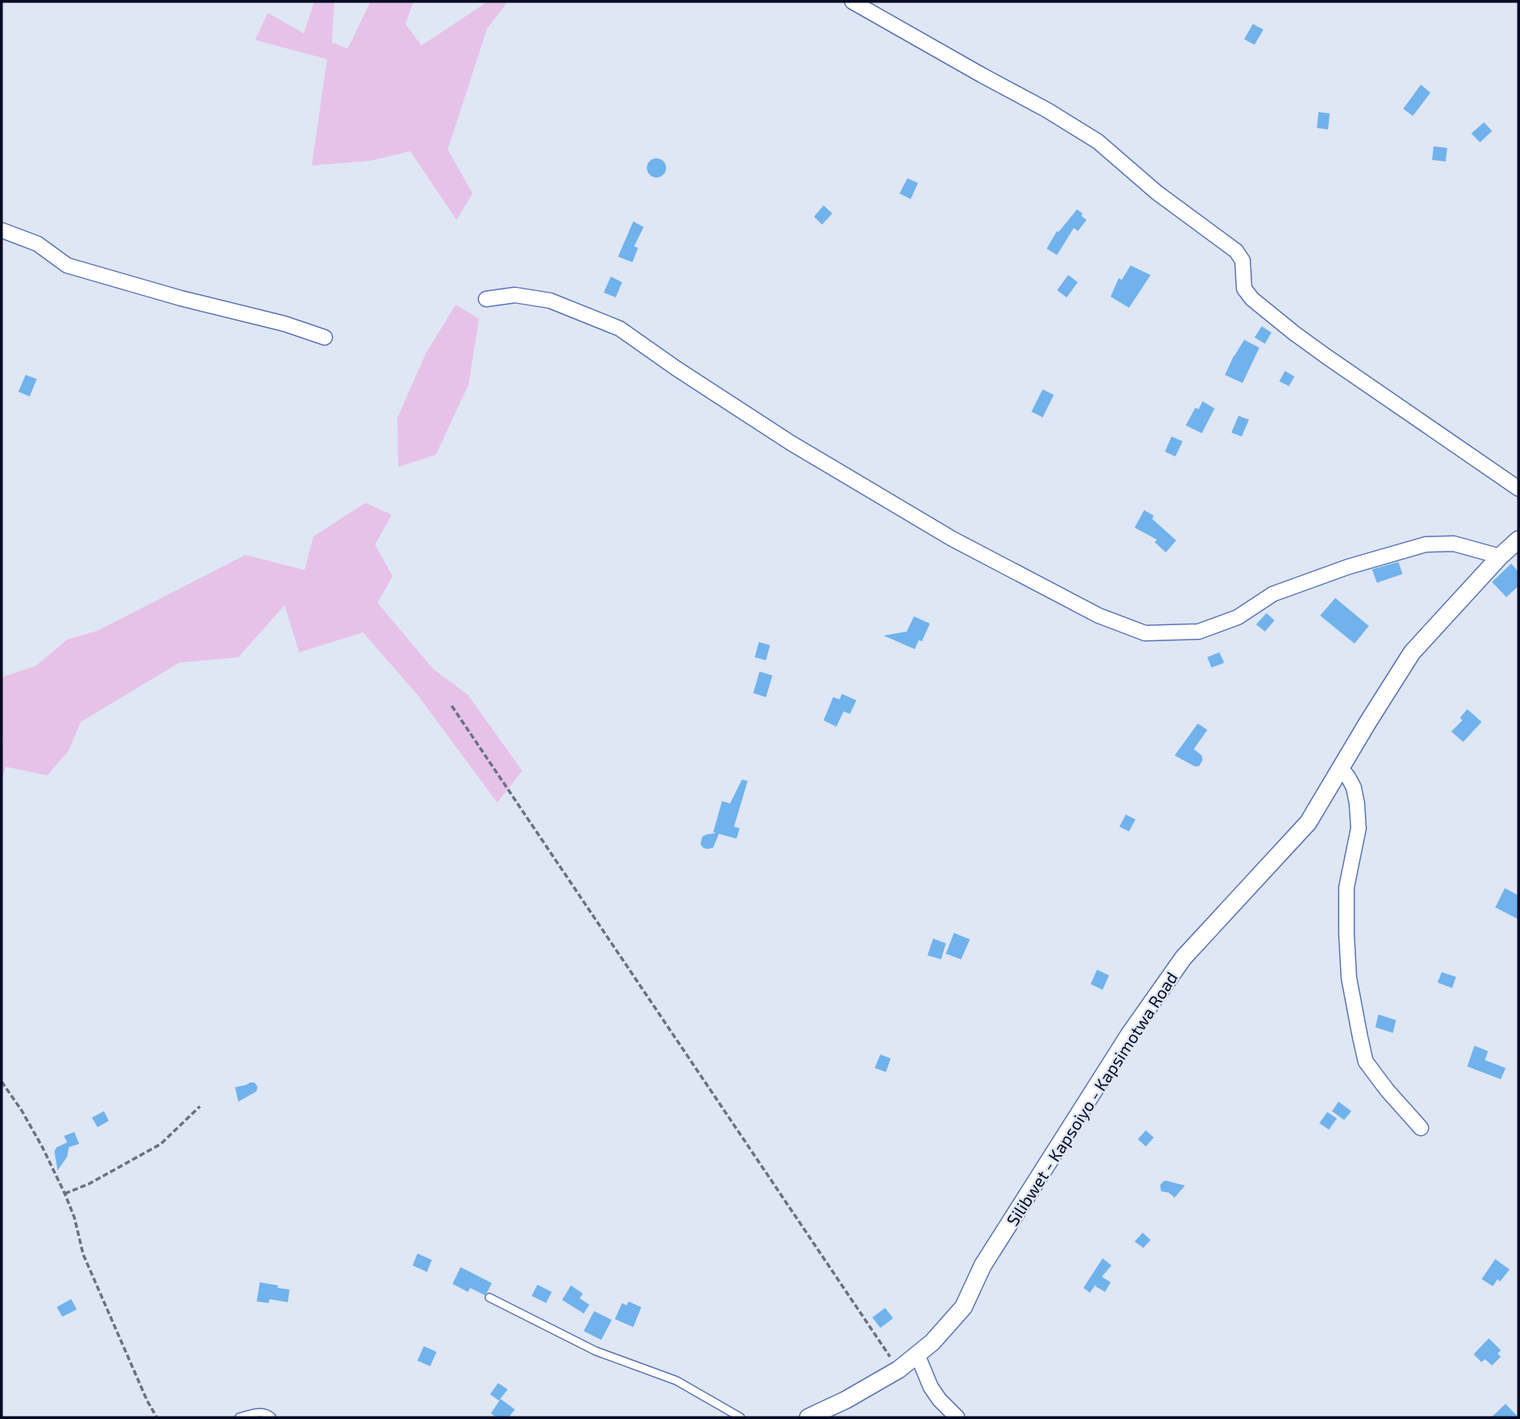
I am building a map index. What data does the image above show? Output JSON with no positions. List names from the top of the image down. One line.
{"streets":{"street":["Silibwet - Kapsoiyo - Kapsimotwa Road"]}}
